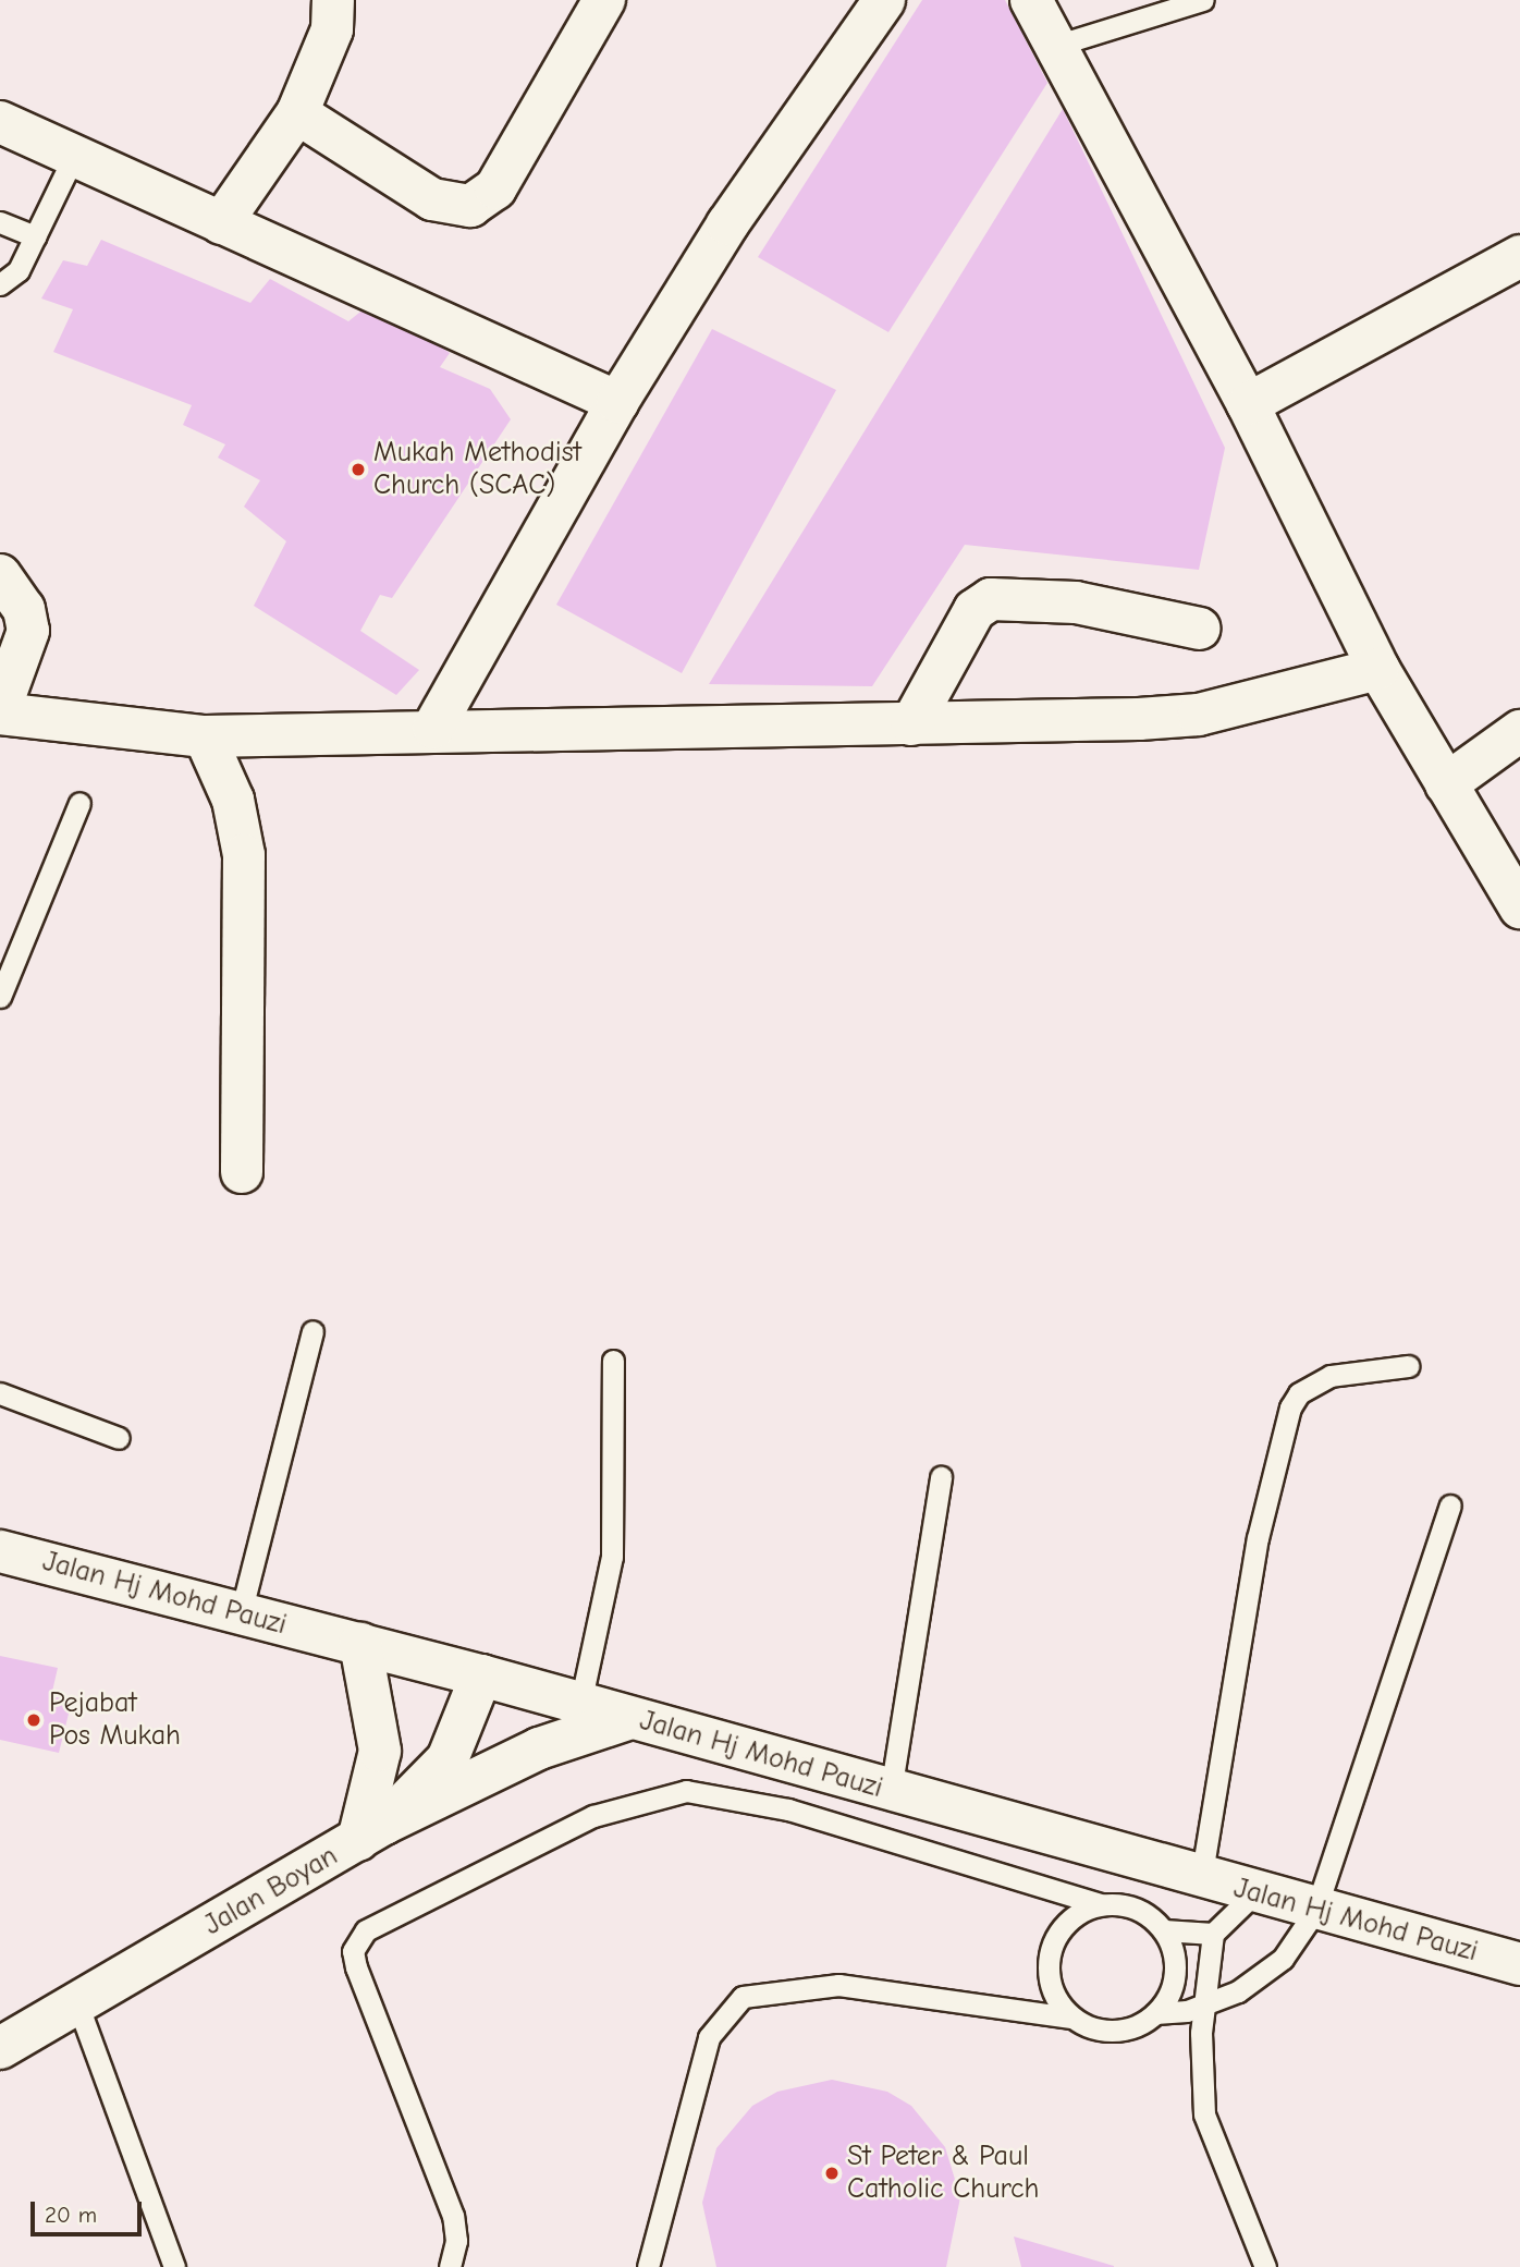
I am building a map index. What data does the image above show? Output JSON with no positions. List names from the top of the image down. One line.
{"streets":{"street":["Jalan Hj Mohd Pauzi","Jalan Boyan"]},"crossings":[["Jalan Hj Mohd Pauzi","Jalan Boyan"]],"places":["Mukah Methodist Church (SCAC)","Pejabat Pos Mukah","St Peter & Paul Catholic Church"],"scale_bar":"20 m"}
